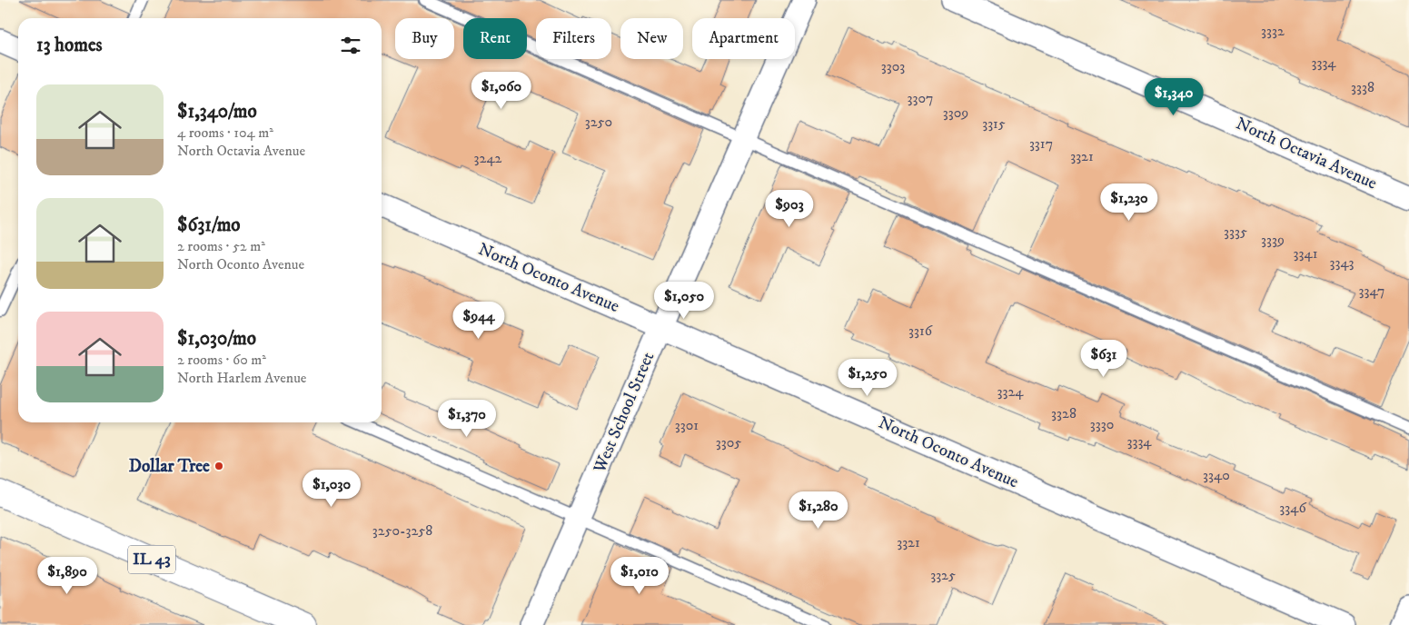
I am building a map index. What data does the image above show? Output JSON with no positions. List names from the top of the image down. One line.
{"streets":{"main road":["IL 43"],"street":["North Octavia Avenue","North Oconto Avenue","West School Street"]},"crossings":[["North Oconto Avenue","West School Street"]],"places":["Dollar Tree"],"house_numbers":["3332","3334","3303","3338","3307","3309","3250","3315","3317","3321","3242","3335","3339","3341","3343","3347","3316","3324","3328","3330","3301","3334","3305","3340","3346","3250-3258","3321","3325"],"page":{"chip":["Buy","Rent","Filters","New","Apartment"],"heading":"13 homes","price":["$1,060","$1,340","$1,230","$903","$1,050","$944","$631","$1,250","$1,370","$1,030","$1,280","$1,890","$1,010"],"list":[{"name":"$1,340/mo","note":"4 rooms · 104 m² · North Octavia Avenue"},{"name":"$631/mo","note":"2 rooms · 52 m² · North Oconto Avenue"},{"name":"$1,030/mo","note":"2 rooms · 60 m² · North Harlem Avenue"}]}}
